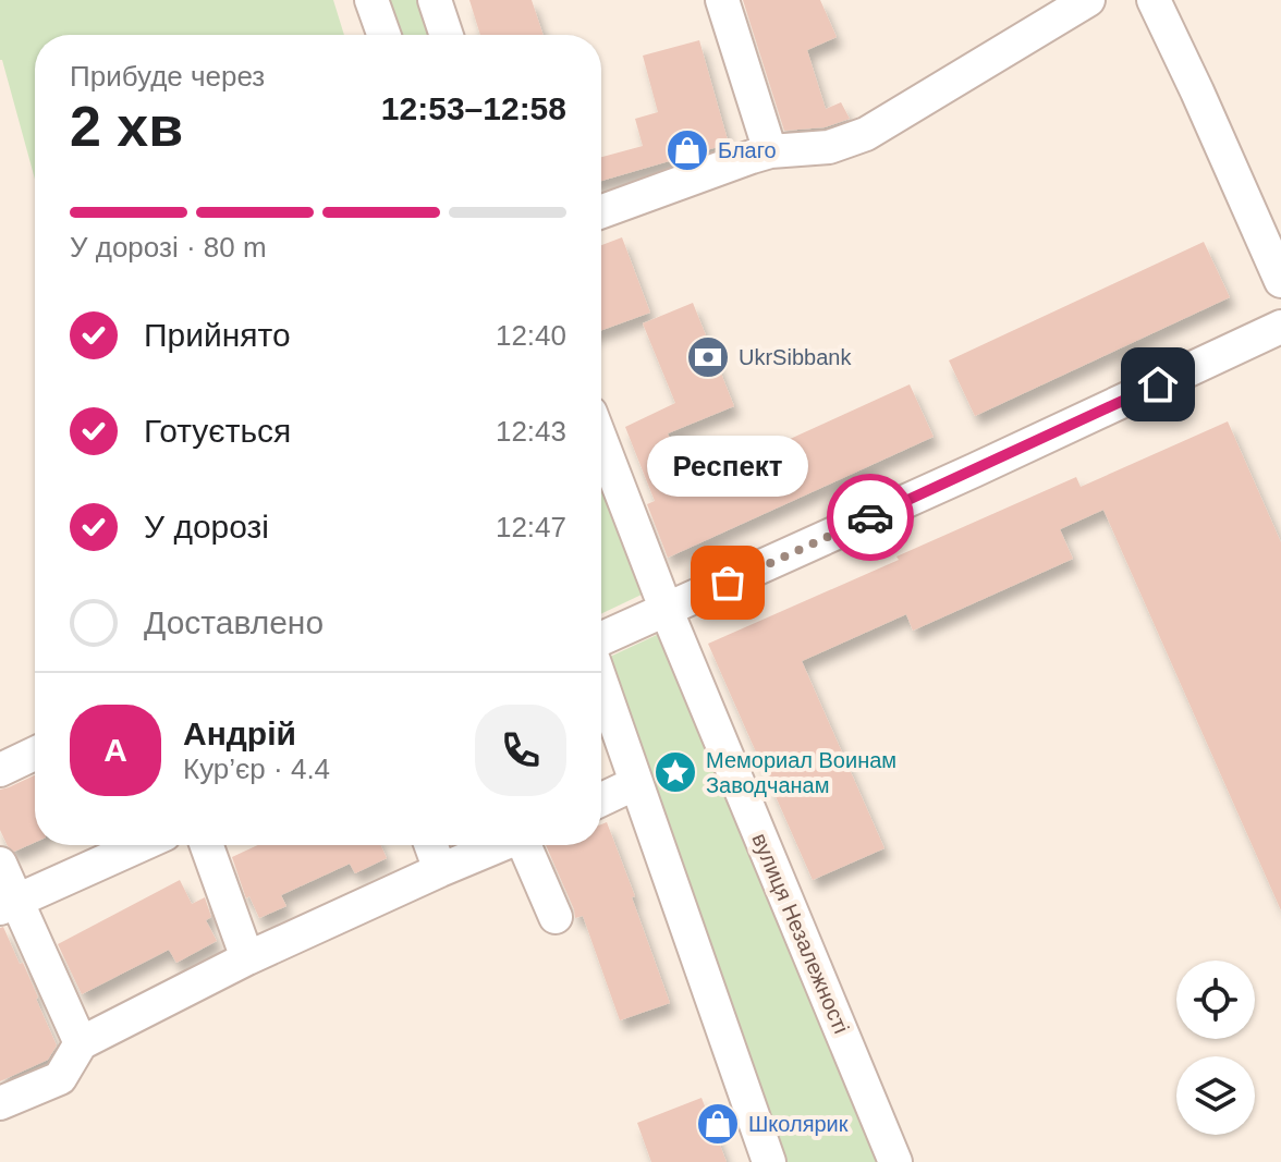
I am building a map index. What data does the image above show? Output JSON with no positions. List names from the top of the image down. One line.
{"streets":{"street":["вулиця Незалежності"]},"places":{"shop":["Благо","Школярик"],"bank":["UkrSibbank"],"other":["Респект"],"place":["Мемориал Воинам Заводчанам"]},"page":{"heading":["2 хв","Прибуде через","12:53–12:58"],"panel":["Андрій","Кур’єр · 4.4"],"bar":"У дорозі · 80 m","list":[["Прийнято","12:40"],["Готується","12:43"],["У дорозі","12:47"],"Доставлено"],"bubble":"Респект","round":"А"}}
